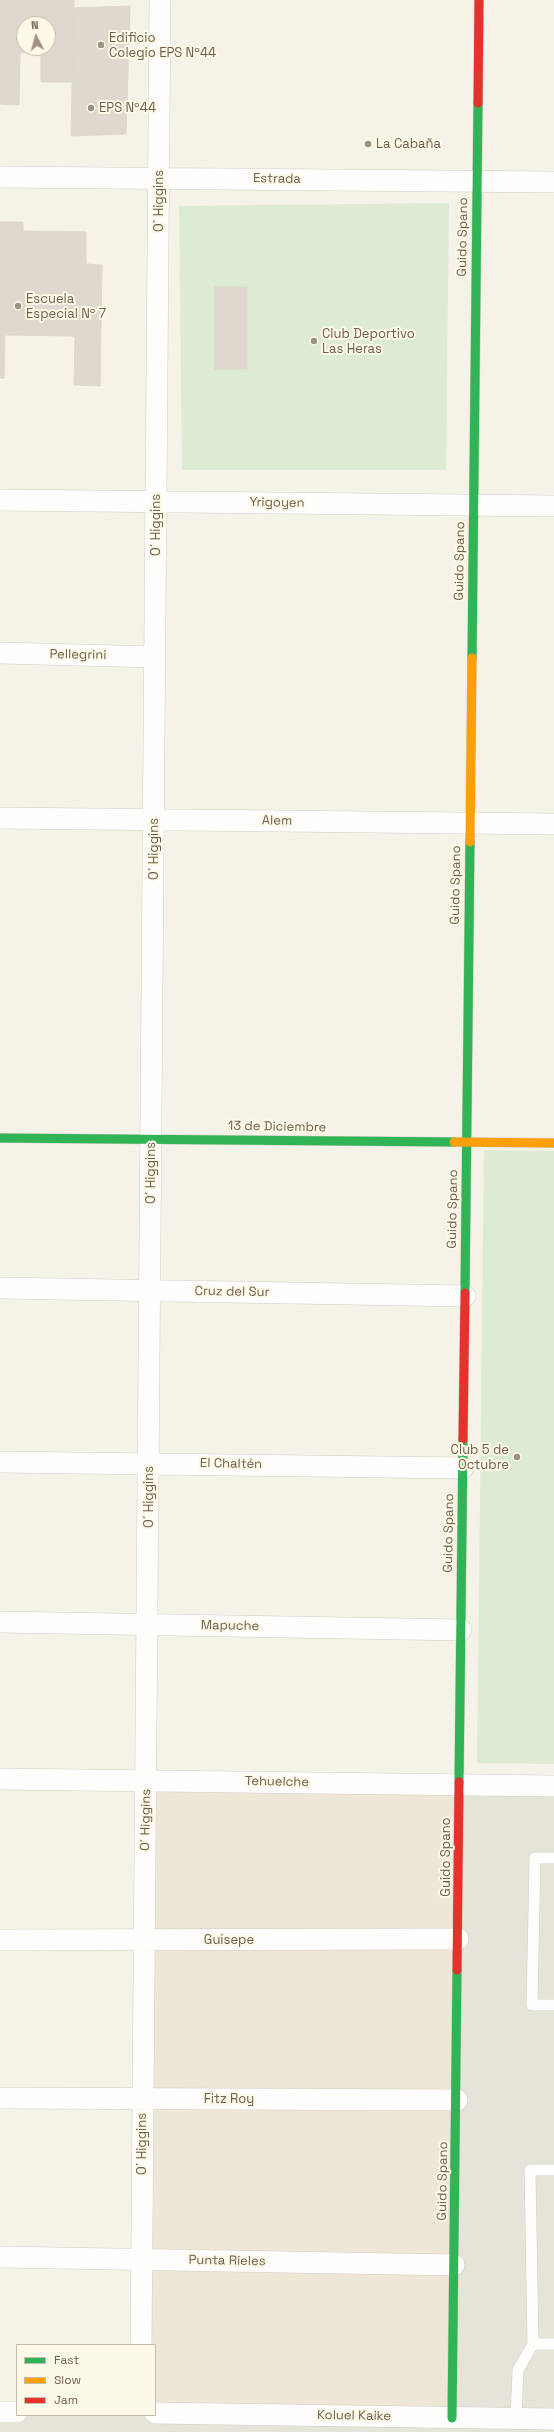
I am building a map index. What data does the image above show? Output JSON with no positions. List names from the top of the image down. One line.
{"streets":{"street":["Estrada","O´ Higgins","Guido Spano","Yrigoyen","Pellegrini","Alem","13 de Diciembre","Cruz del Sur","El Chaltén","Mapuche","Tehuelche","Guisepe","Fitz Roy","Punta Rieles","Koluel Kaike"]},"crossings":[["Estrada","O´ Higgins"],["Estrada","Guido Spano"],["O´ Higgins","Yrigoyen"],["O´ Higgins","Pellegrini"],["O´ Higgins","Alem"],["O´ Higgins","13 de Diciembre"],["O´ Higgins","Cruz del Sur"],["O´ Higgins","El Chaltén"],["O´ Higgins","Mapuche"],["O´ Higgins","Tehuelche"],["O´ Higgins","Guisepe"],["O´ Higgins","Fitz Roy"],["O´ Higgins","Punta Rieles"],["Guido Spano","Yrigoyen"],["Guido Spano","Alem"],["Guido Spano","13 de Diciembre"],["Guido Spano","Cruz del Sur"],["Guido Spano","El Chaltén"],["Guido Spano","Mapuche"],["Guido Spano","Tehuelche"],["Guido Spano","Guisepe"],["Guido Spano","Fitz Roy"],["Guido Spano","Punta Rieles"],["Guido Spano","Koluel Kaike"]],"places":["Edificio Colegio EPS Nº44","EPS Nº44","La Cabaña","Escuela Especial Nº 7","Club Deportivo Las Heras","Club 5 de Octubre"],"legend":["Fast","Slow","Jam"],"north":"top"}
